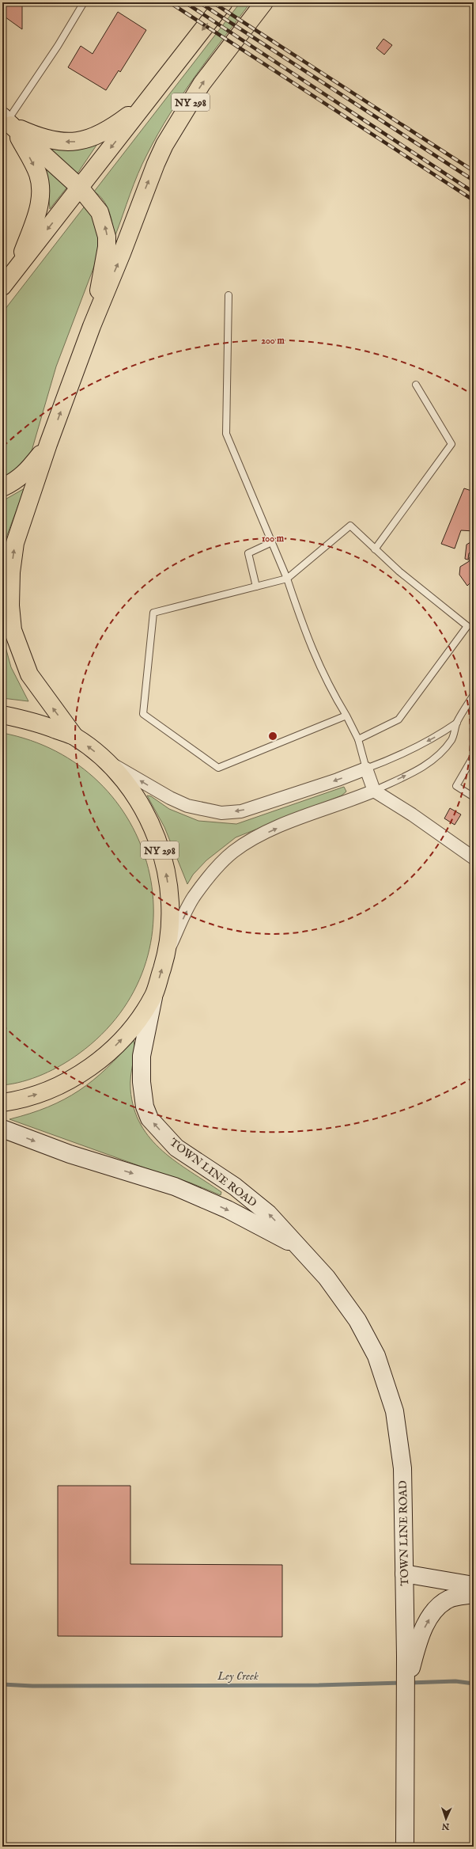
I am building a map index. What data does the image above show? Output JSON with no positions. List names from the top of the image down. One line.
{"streets":{"main road":["NY 298"],"street":["TOWN LINE ROAD"]},"crossings":[["NY 298","TOWN LINE ROAD"]],"water":["Ley Creek"],"north":"bottom","rings":["200 m","100 m"]}
